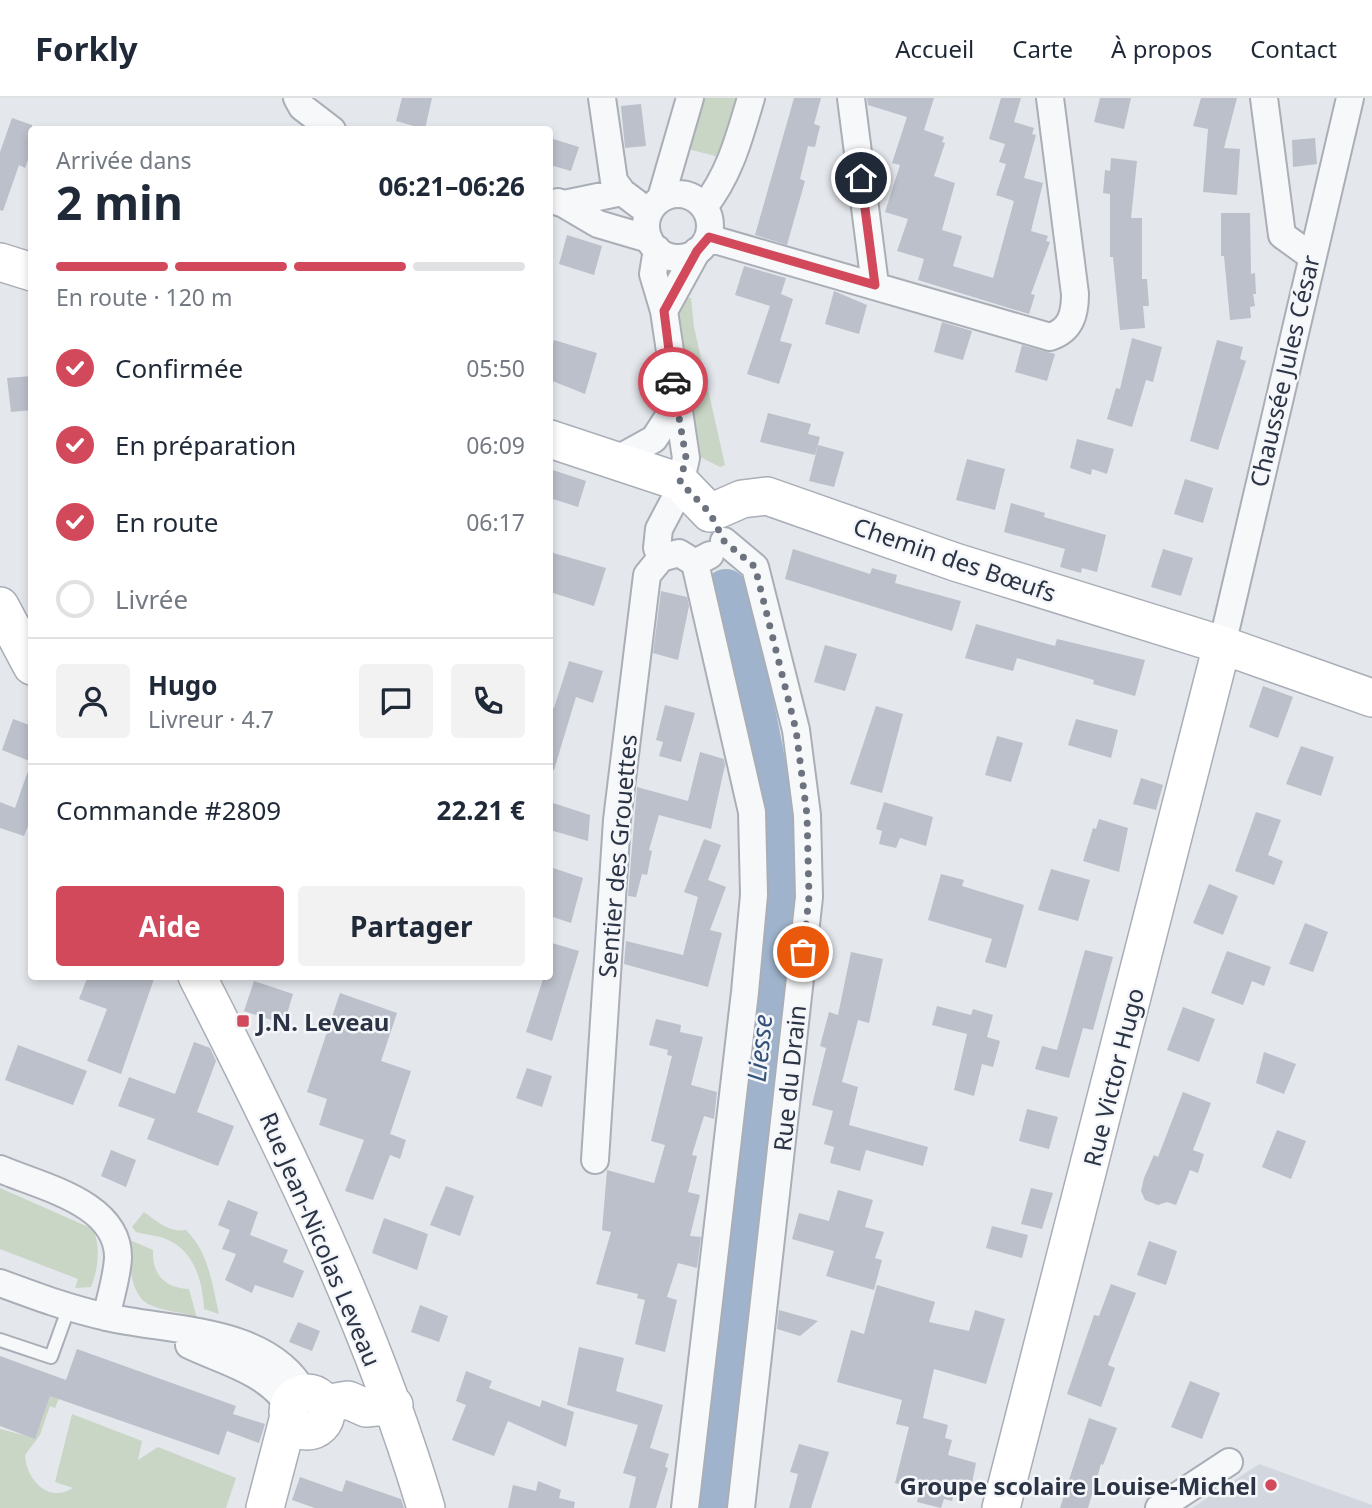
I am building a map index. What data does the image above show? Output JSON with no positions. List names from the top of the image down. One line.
{"streets":{"street":["Chaussée Jules César","Chemin des Bœufs","Sentier des Grouettes","Rue Victor Hugo","Rue du Drain","Rue Jean-Nicolas Leveau"]},"crossings":[["Chaussée Jules César","Chemin des Bœufs"],["Chaussée Jules César","Rue Victor Hugo"],["Chemin des Bœufs","Rue Victor Hugo"],["Chemin des Bœufs","Rue du Drain"]],"water":["Liesse"],"places":{"transit":["J.N. Leveau"],"other":["Groupe scolaire Louise-Michel"]},"page":{"header":"Forkly","nav":["Accueil","Carte","À propos","Contact"],"heading":["2 min","Arrivée dans","06:21–06:26"],"panel":["Hugo","Livreur · 4.7","Commande #2809","22.21 €"],"bar":"En route · 120 m","list":[["Confirmée","05:50"],["En préparation","06:09"],["En route","06:17"],"Livrée"],"buttons":["Aide","Partager"]}}
